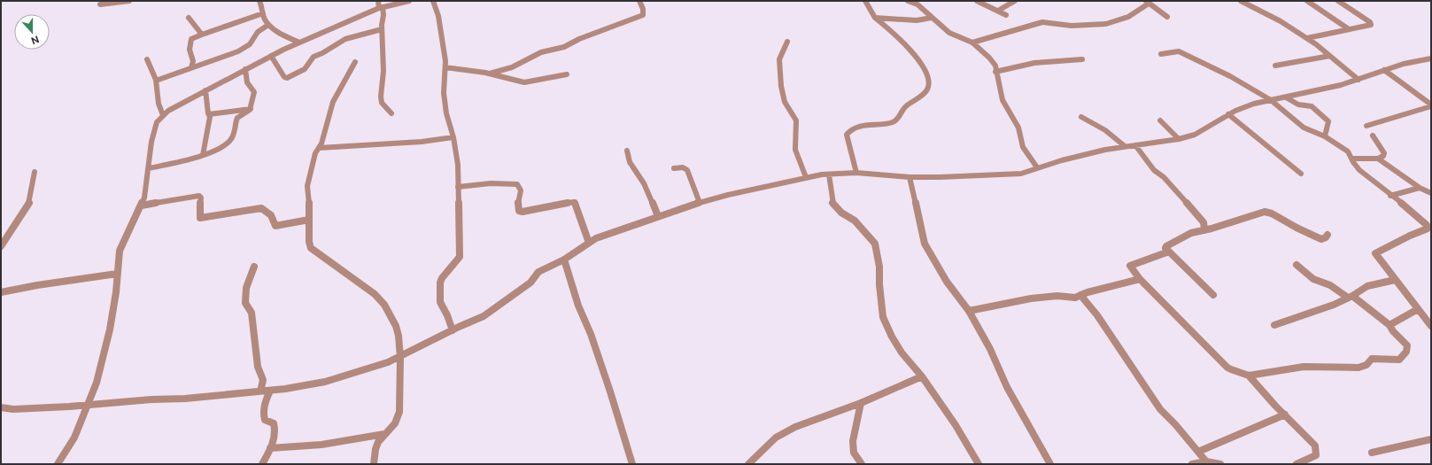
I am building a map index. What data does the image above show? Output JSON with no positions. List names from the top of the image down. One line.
{"north":"bottom"}
